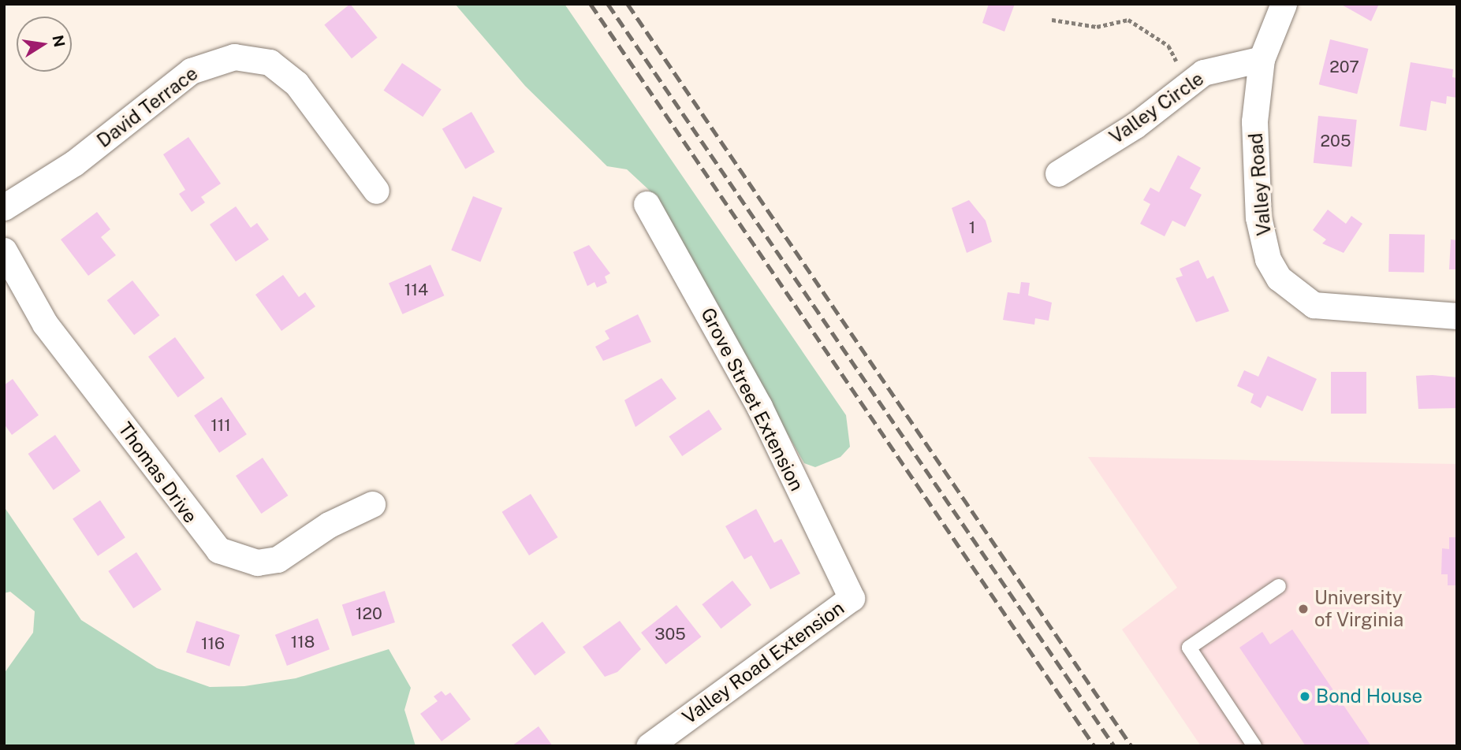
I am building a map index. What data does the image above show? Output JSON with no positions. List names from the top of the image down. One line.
{"streets":{"street":["David Terrace","Valley Circle","Valley Road","Grove Street Extension","Thomas Drive","Valley Road Extension"]},"crossings":[["Valley Circle","Valley Road"],["Grove Street Extension","Valley Road Extension"]],"places":["University of Virginia","Bond House"],"house_numbers":["207","205","1","114","111","120","305","118","116"],"north":"right"}
